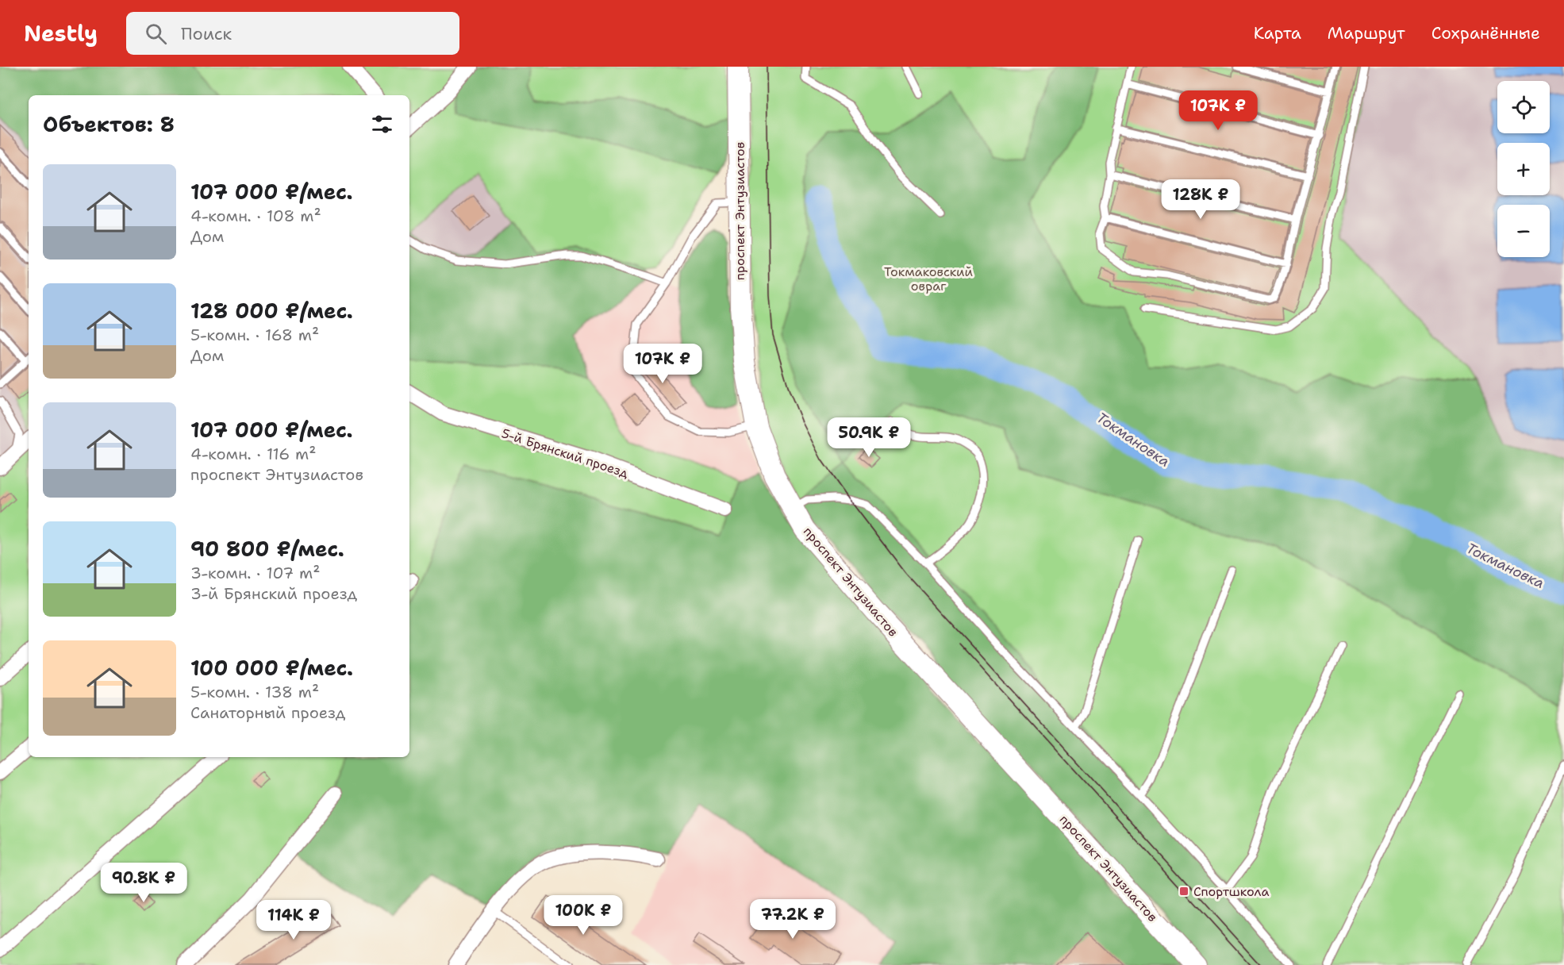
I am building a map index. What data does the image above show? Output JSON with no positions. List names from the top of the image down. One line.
{"streets":{"street":["проспект Энтузиастов","5-й Брянский проезд"]},"water":["Токмановка"],"parks":["Токмаковский овраг"],"places":{"transit":["Спортшкола"]},"page":{"header":"Nestly","search":"Поиск","nav":["Карта","Маршрут","Сохранённые"],"map_buttons":["+","−"],"price":["107K ₽","128K ₽","107K ₽","50.9K ₽","90.8K ₽","100K ₽","77.2K ₽","114K ₽"],"heading":"Объектов: 8","list":[{"name":"107 000 ₽/мес.","note":"4-комн. · 108 m² · Дом"},{"name":"128 000 ₽/мес.","note":"5-комн. · 168 m² · Дом"},{"name":"107 000 ₽/мес.","note":"4-комн. · 116 m² · проспект Энтузиастов"},{"name":"90 800 ₽/мес.","note":"3-комн. · 107 m² · 3-й Брянский проезд"},{"name":"100 000 ₽/мес.","note":"5-комн. · 138 m² · Санаторный проезд"}]}}
